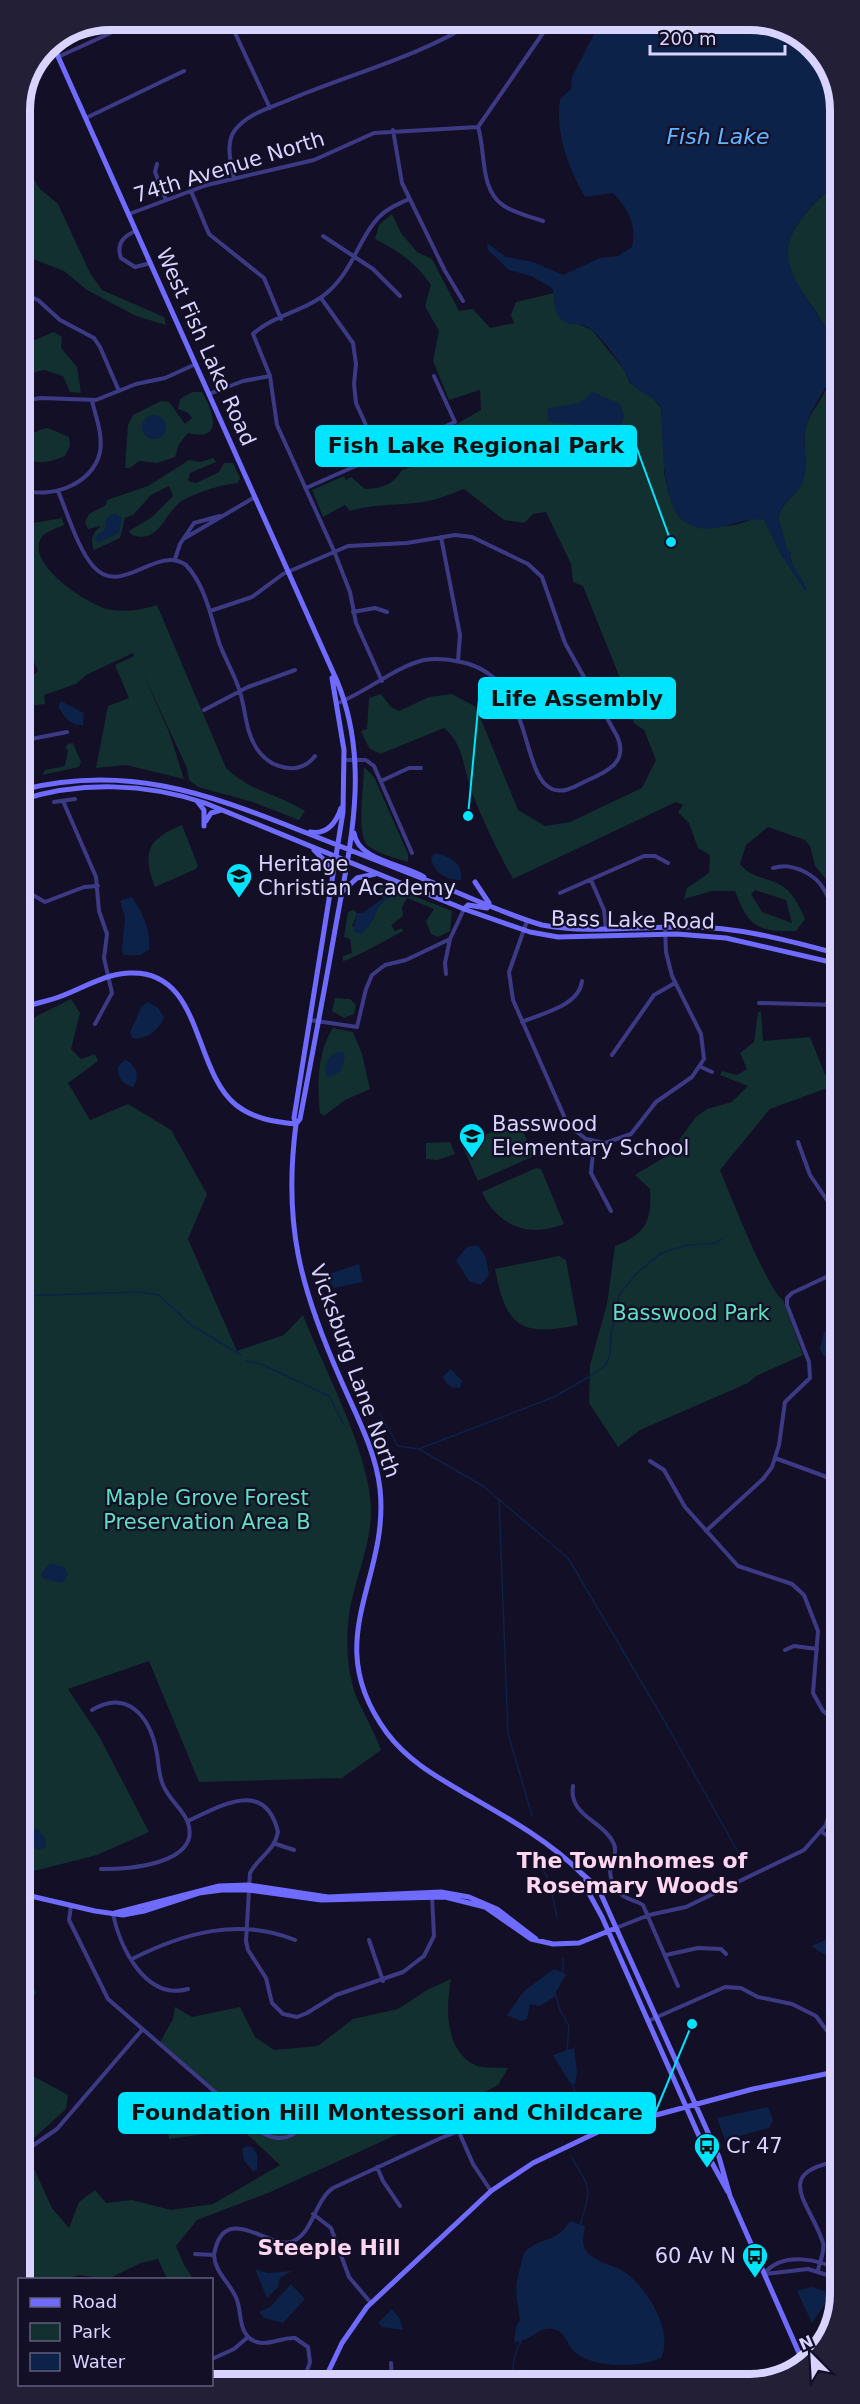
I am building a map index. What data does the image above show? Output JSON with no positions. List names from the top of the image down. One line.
{"streets":{"main road":["West Fish Lake Road","Bass Lake Road","Vicksburg Lane North"],"street":["74th Avenue North"]},"crossings":[["74th Avenue North","West Fish Lake Road"],["West Fish Lake Road","Bass Lake Road"],["West Fish Lake Road","Vicksburg Lane North"],["Bass Lake Road","Vicksburg Lane North"]],"districts":["The Townhomes of Rosemary Woods","Steeple Hill"],"water":["Fish Lake"],"parks":["Basswood Park","Maple Grove Forest Preservation Area B"],"places":{"other":["Fish Lake Regional Park","Life Assembly","Foundation Hill Montessori and Childcare"],"school or university":["Heritage Christian Academy","Basswood Elementary School"],"bus stop":["Cr 47","60 Av N"]},"legend":["Road","Park","Water"],"scale_bar":"200 m","north":"top left"}
